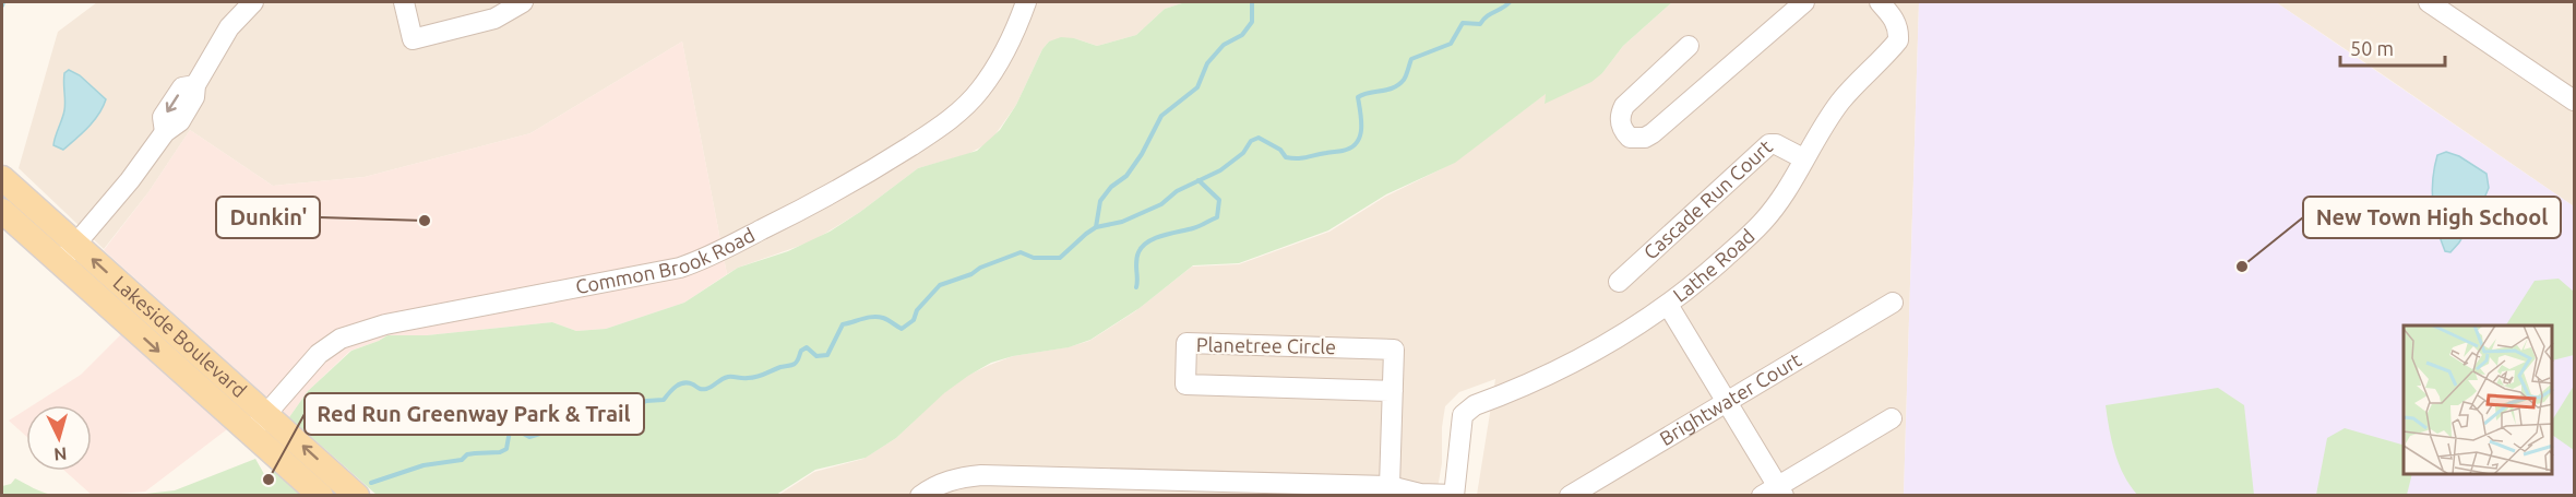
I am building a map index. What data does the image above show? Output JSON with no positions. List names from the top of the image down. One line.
{"streets":{"main road":["Lakeside Boulevard"],"street":["Cascade Run Court","Common Brook Road","Lathe Road","Planetree Circle","Brightwater Court"]},"crossings":[["Cascade Run Court","Lathe Road"],["Common Brook Road","Lakeside Boulevard"]],"places":["Dunkin'","New Town High School","Red Run Greenway Park & Trail"],"scale_bar":"50 m","north":"bottom"}
